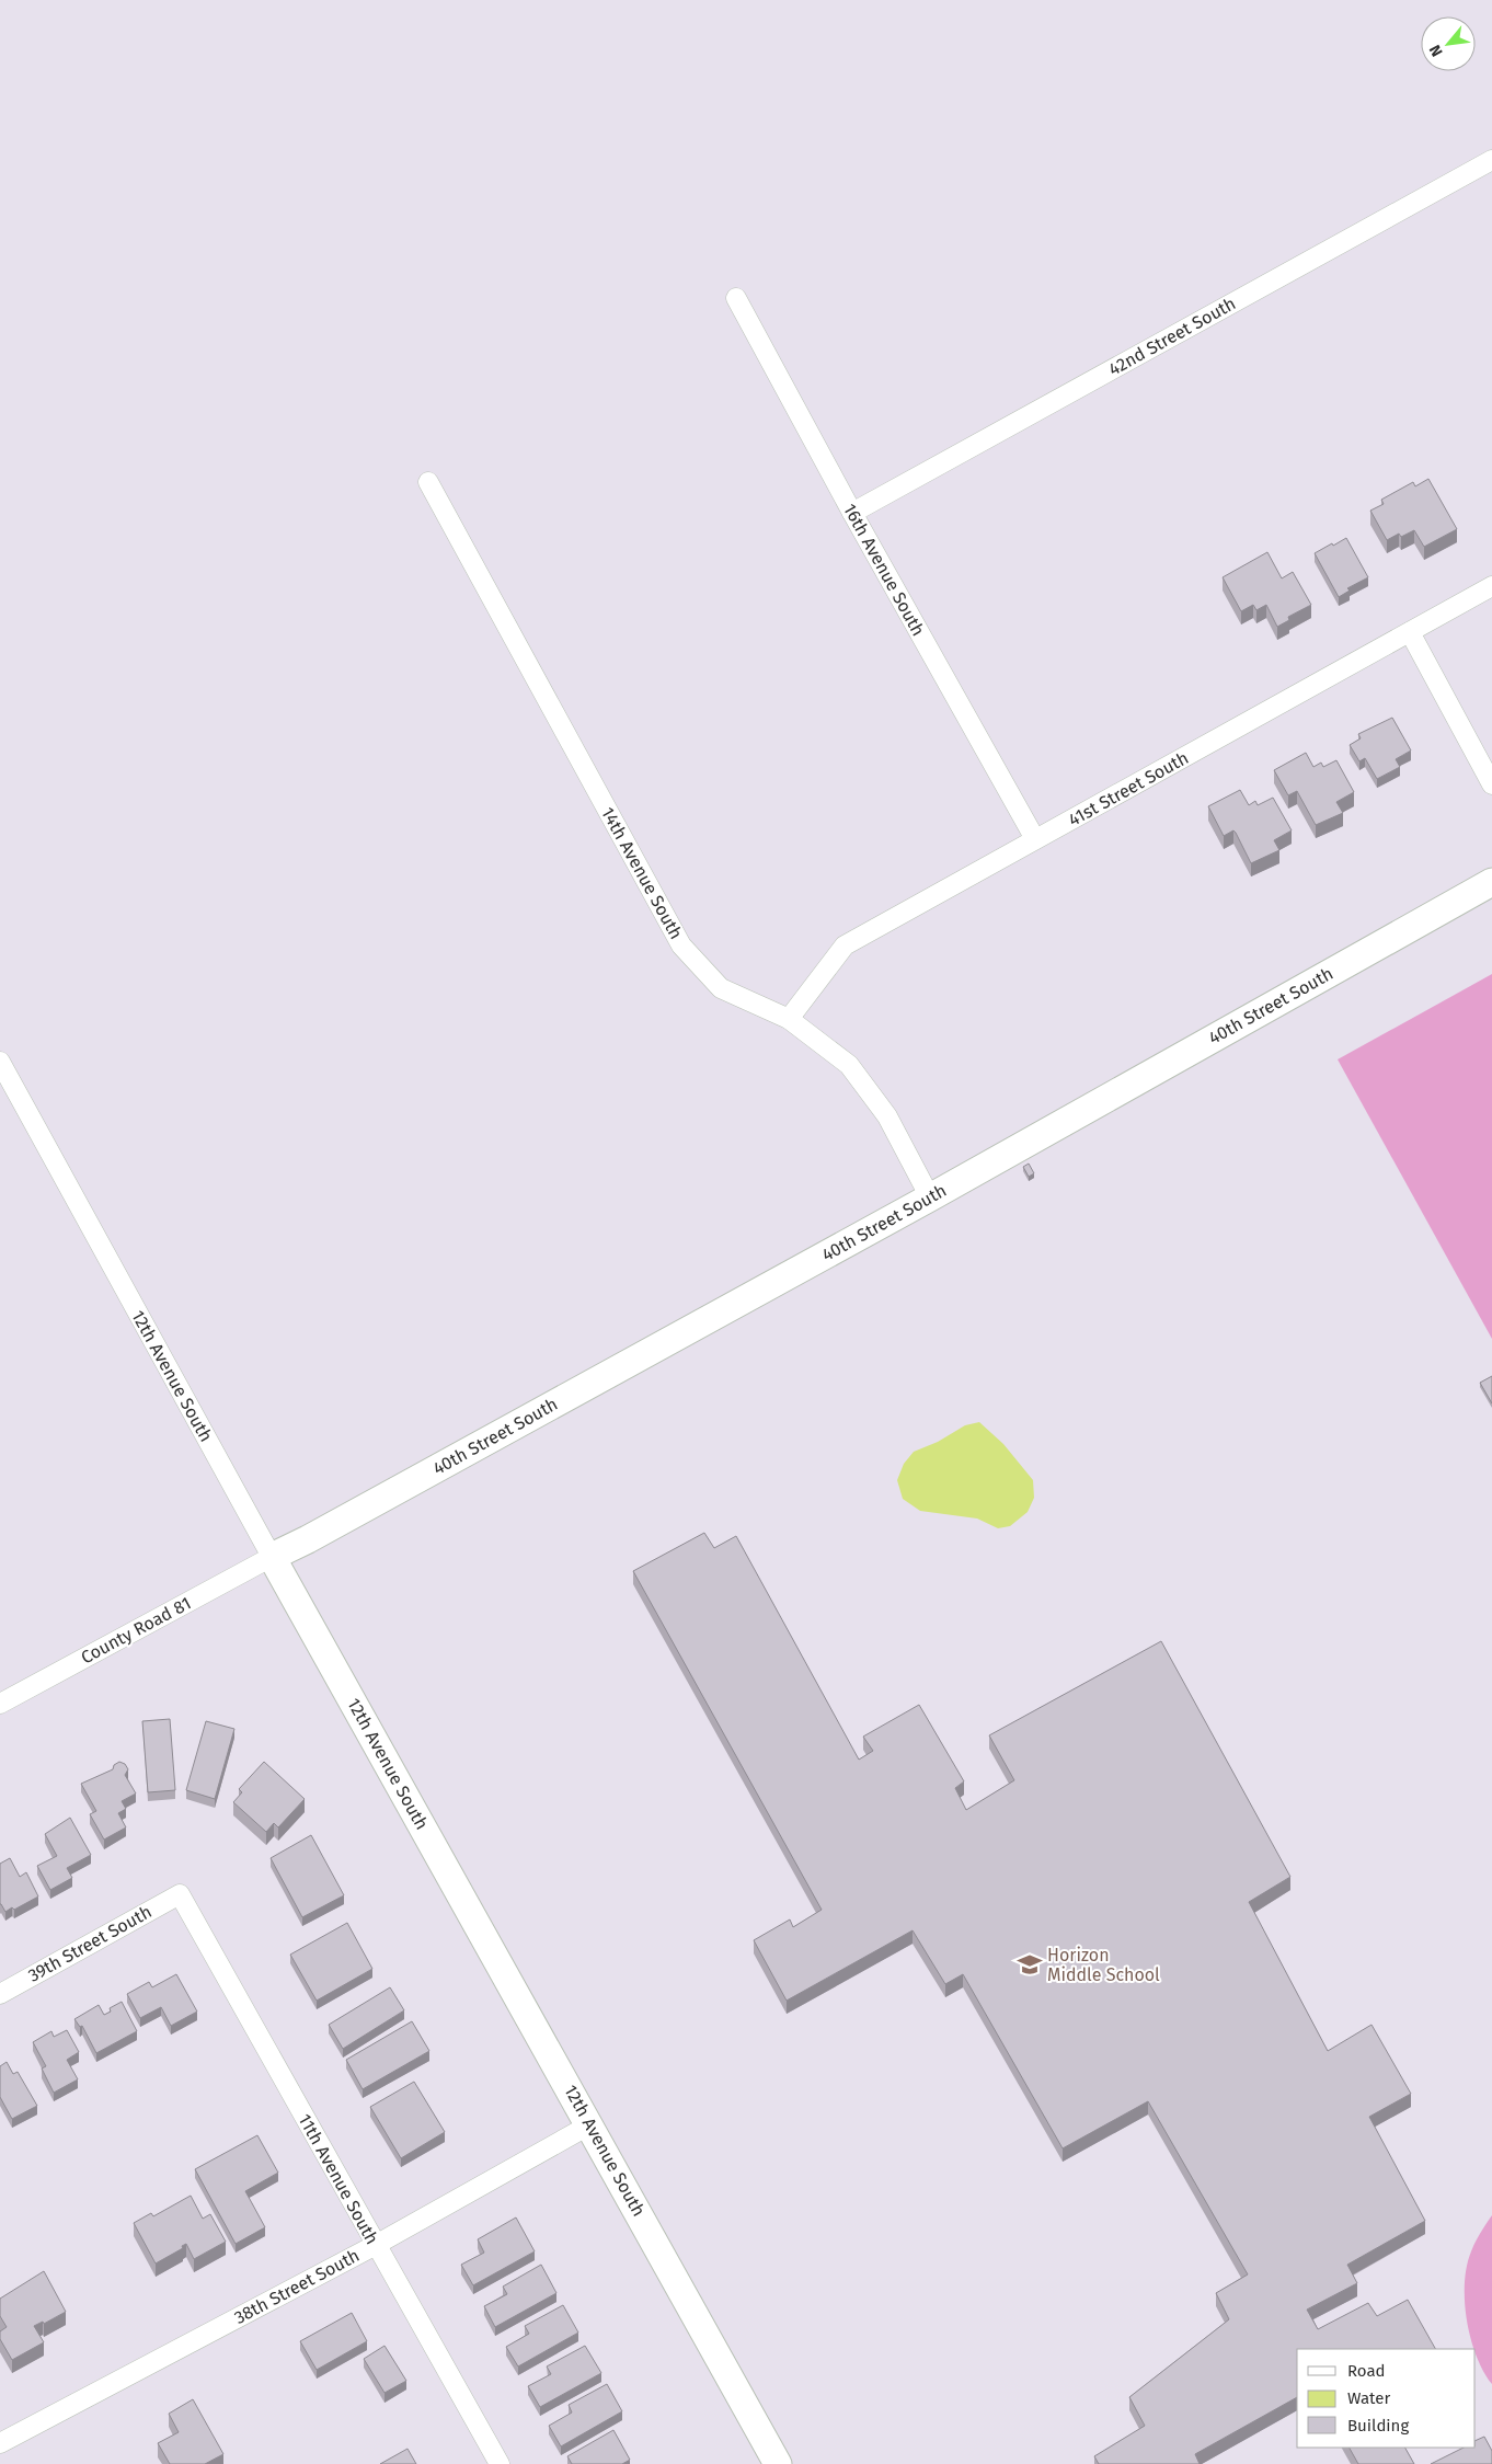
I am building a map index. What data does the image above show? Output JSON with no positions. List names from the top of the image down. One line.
{"streets":{"street":["42nd Street South","16th Avenue South","41st Street South","14th Avenue South","40th Street South","12th Avenue South","County Road 81","39th Street South","11th Avenue South","38th Street South"]},"crossings":[["42nd Street South","16th Avenue South"],["16th Avenue South","41st Street South"],["41st Street South","14th Avenue South"],["14th Avenue South","40th Street South"],["40th Street South","12th Avenue South"],["40th Street South","County Road 81"],["12th Avenue South","County Road 81"],["12th Avenue South","38th Street South"],["39th Street South","11th Avenue South"],["11th Avenue South","38th Street South"]],"places":{"school or university":["Horizon Middle School"]},"legend":["Road","Water","Building"],"north":"bottom left"}
